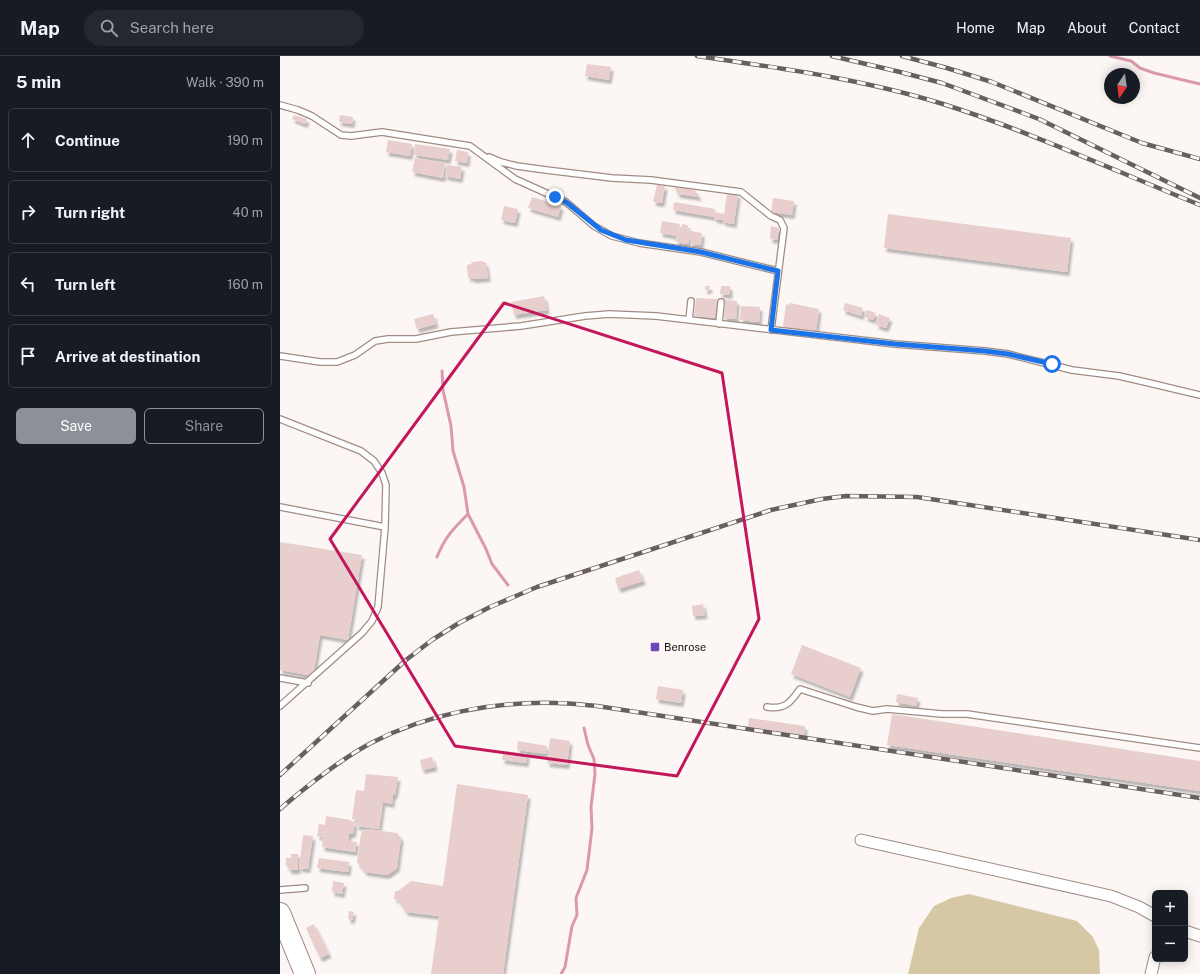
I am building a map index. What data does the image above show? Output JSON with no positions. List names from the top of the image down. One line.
{"places":{"transit":["Benrose"]},"north":"bottom","page":{"header":"Map","search":"Search here","nav":["Home","Map","About","Contact"],"heading":["5 min","Walk · 390 m"],"list":[["Continue","190 m"],["Turn right","40 m"],["Turn left","160 m"],"Arrive at destination"],"buttons":["Save","Share"],"map_buttons":["+","−"]}}
